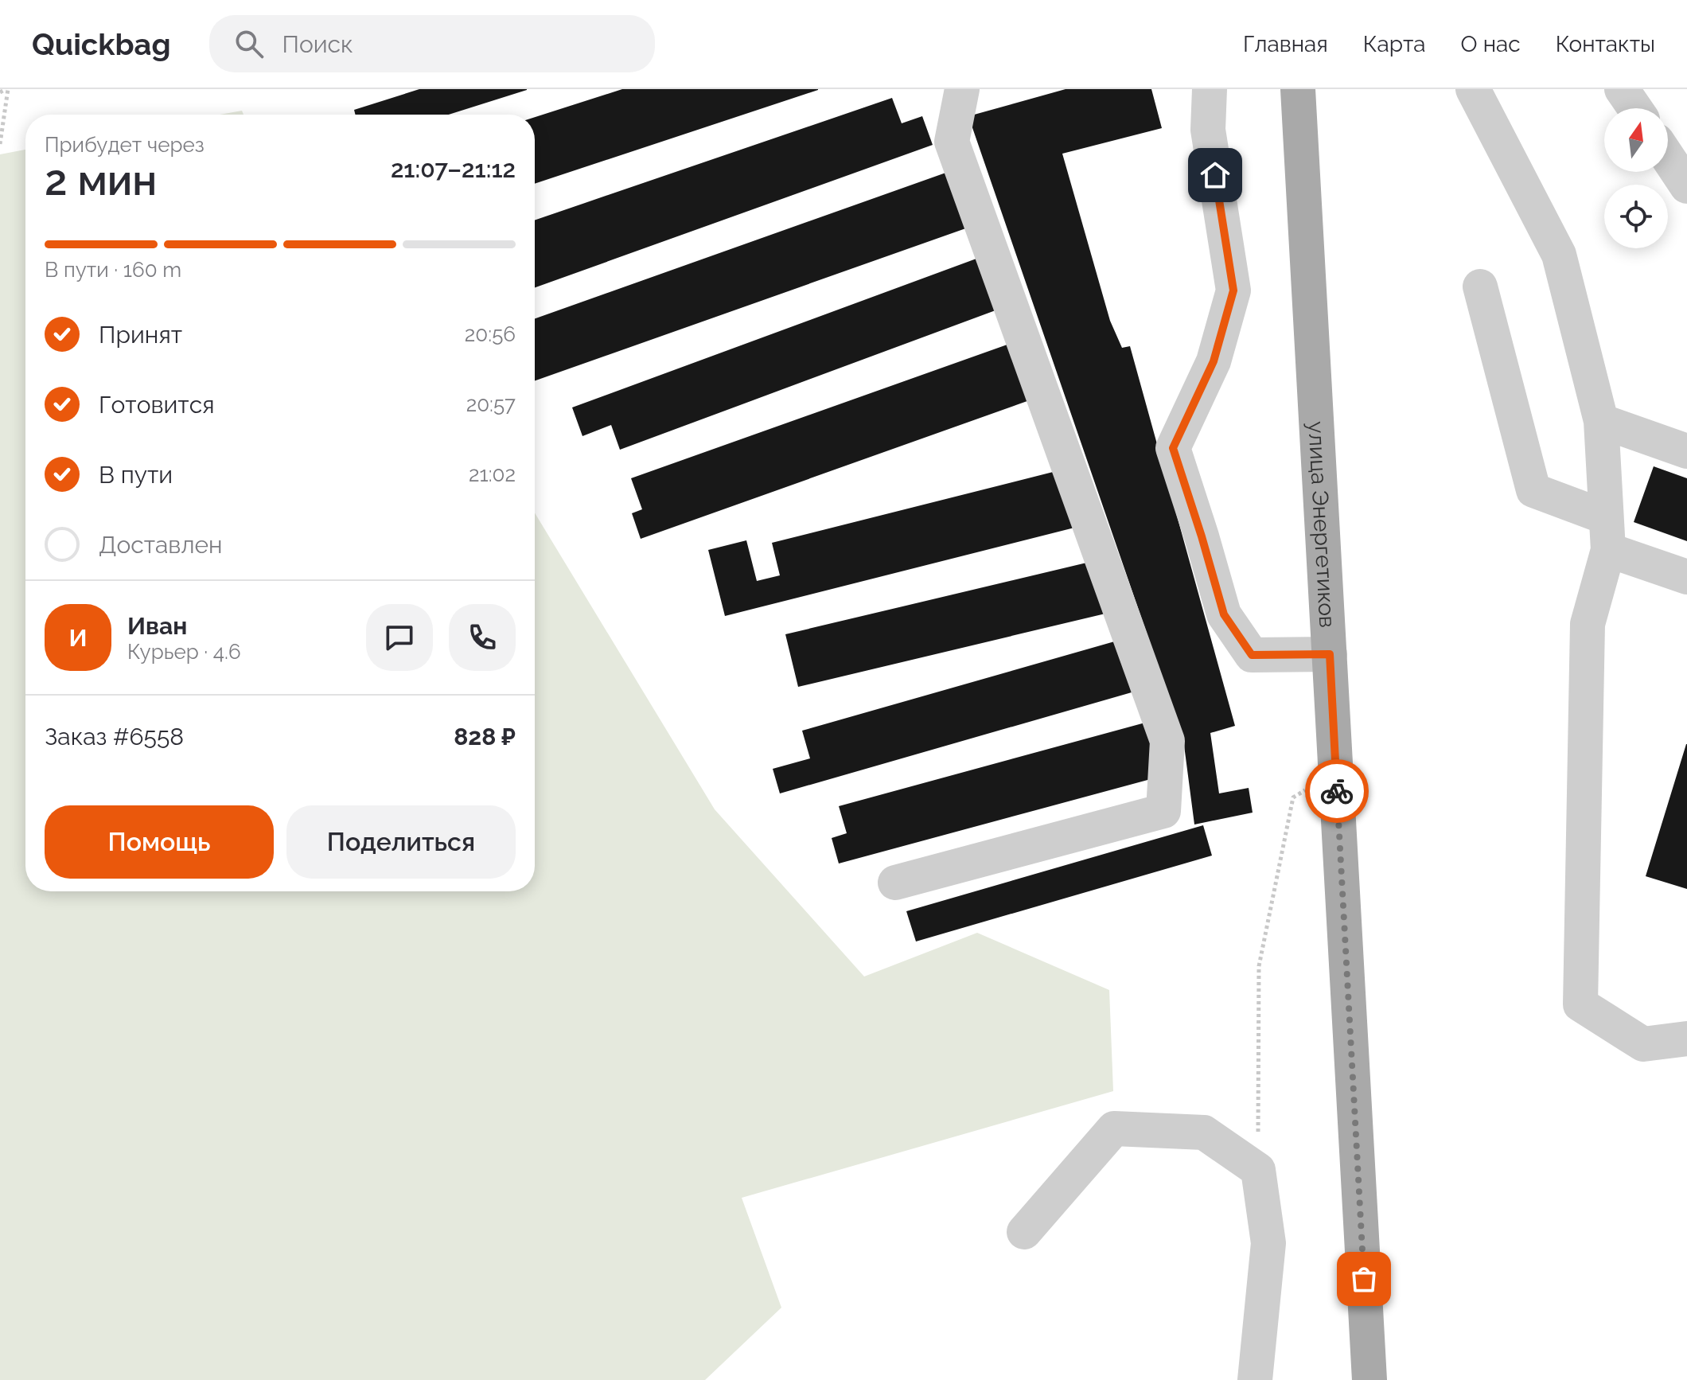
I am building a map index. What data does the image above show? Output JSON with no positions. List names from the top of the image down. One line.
{"streets":{"main road":["улица Энергетиков"]},"north":"top","page":{"header":"Quickbag","search":"Поиск","nav":["Главная","Карта","О нас","Контакты"],"heading":["2 мин","Прибудет через","21:07–21:12"],"panel":["Иван","Курьер · 4.6","Заказ #6558","828 ₽"],"bar":"В пути · 160 m","list":[["Принят","20:56"],["Готовится","20:57"],["В пути","21:02"],"Доставлен"],"round":"И","buttons":["Помощь","Поделиться"]}}
